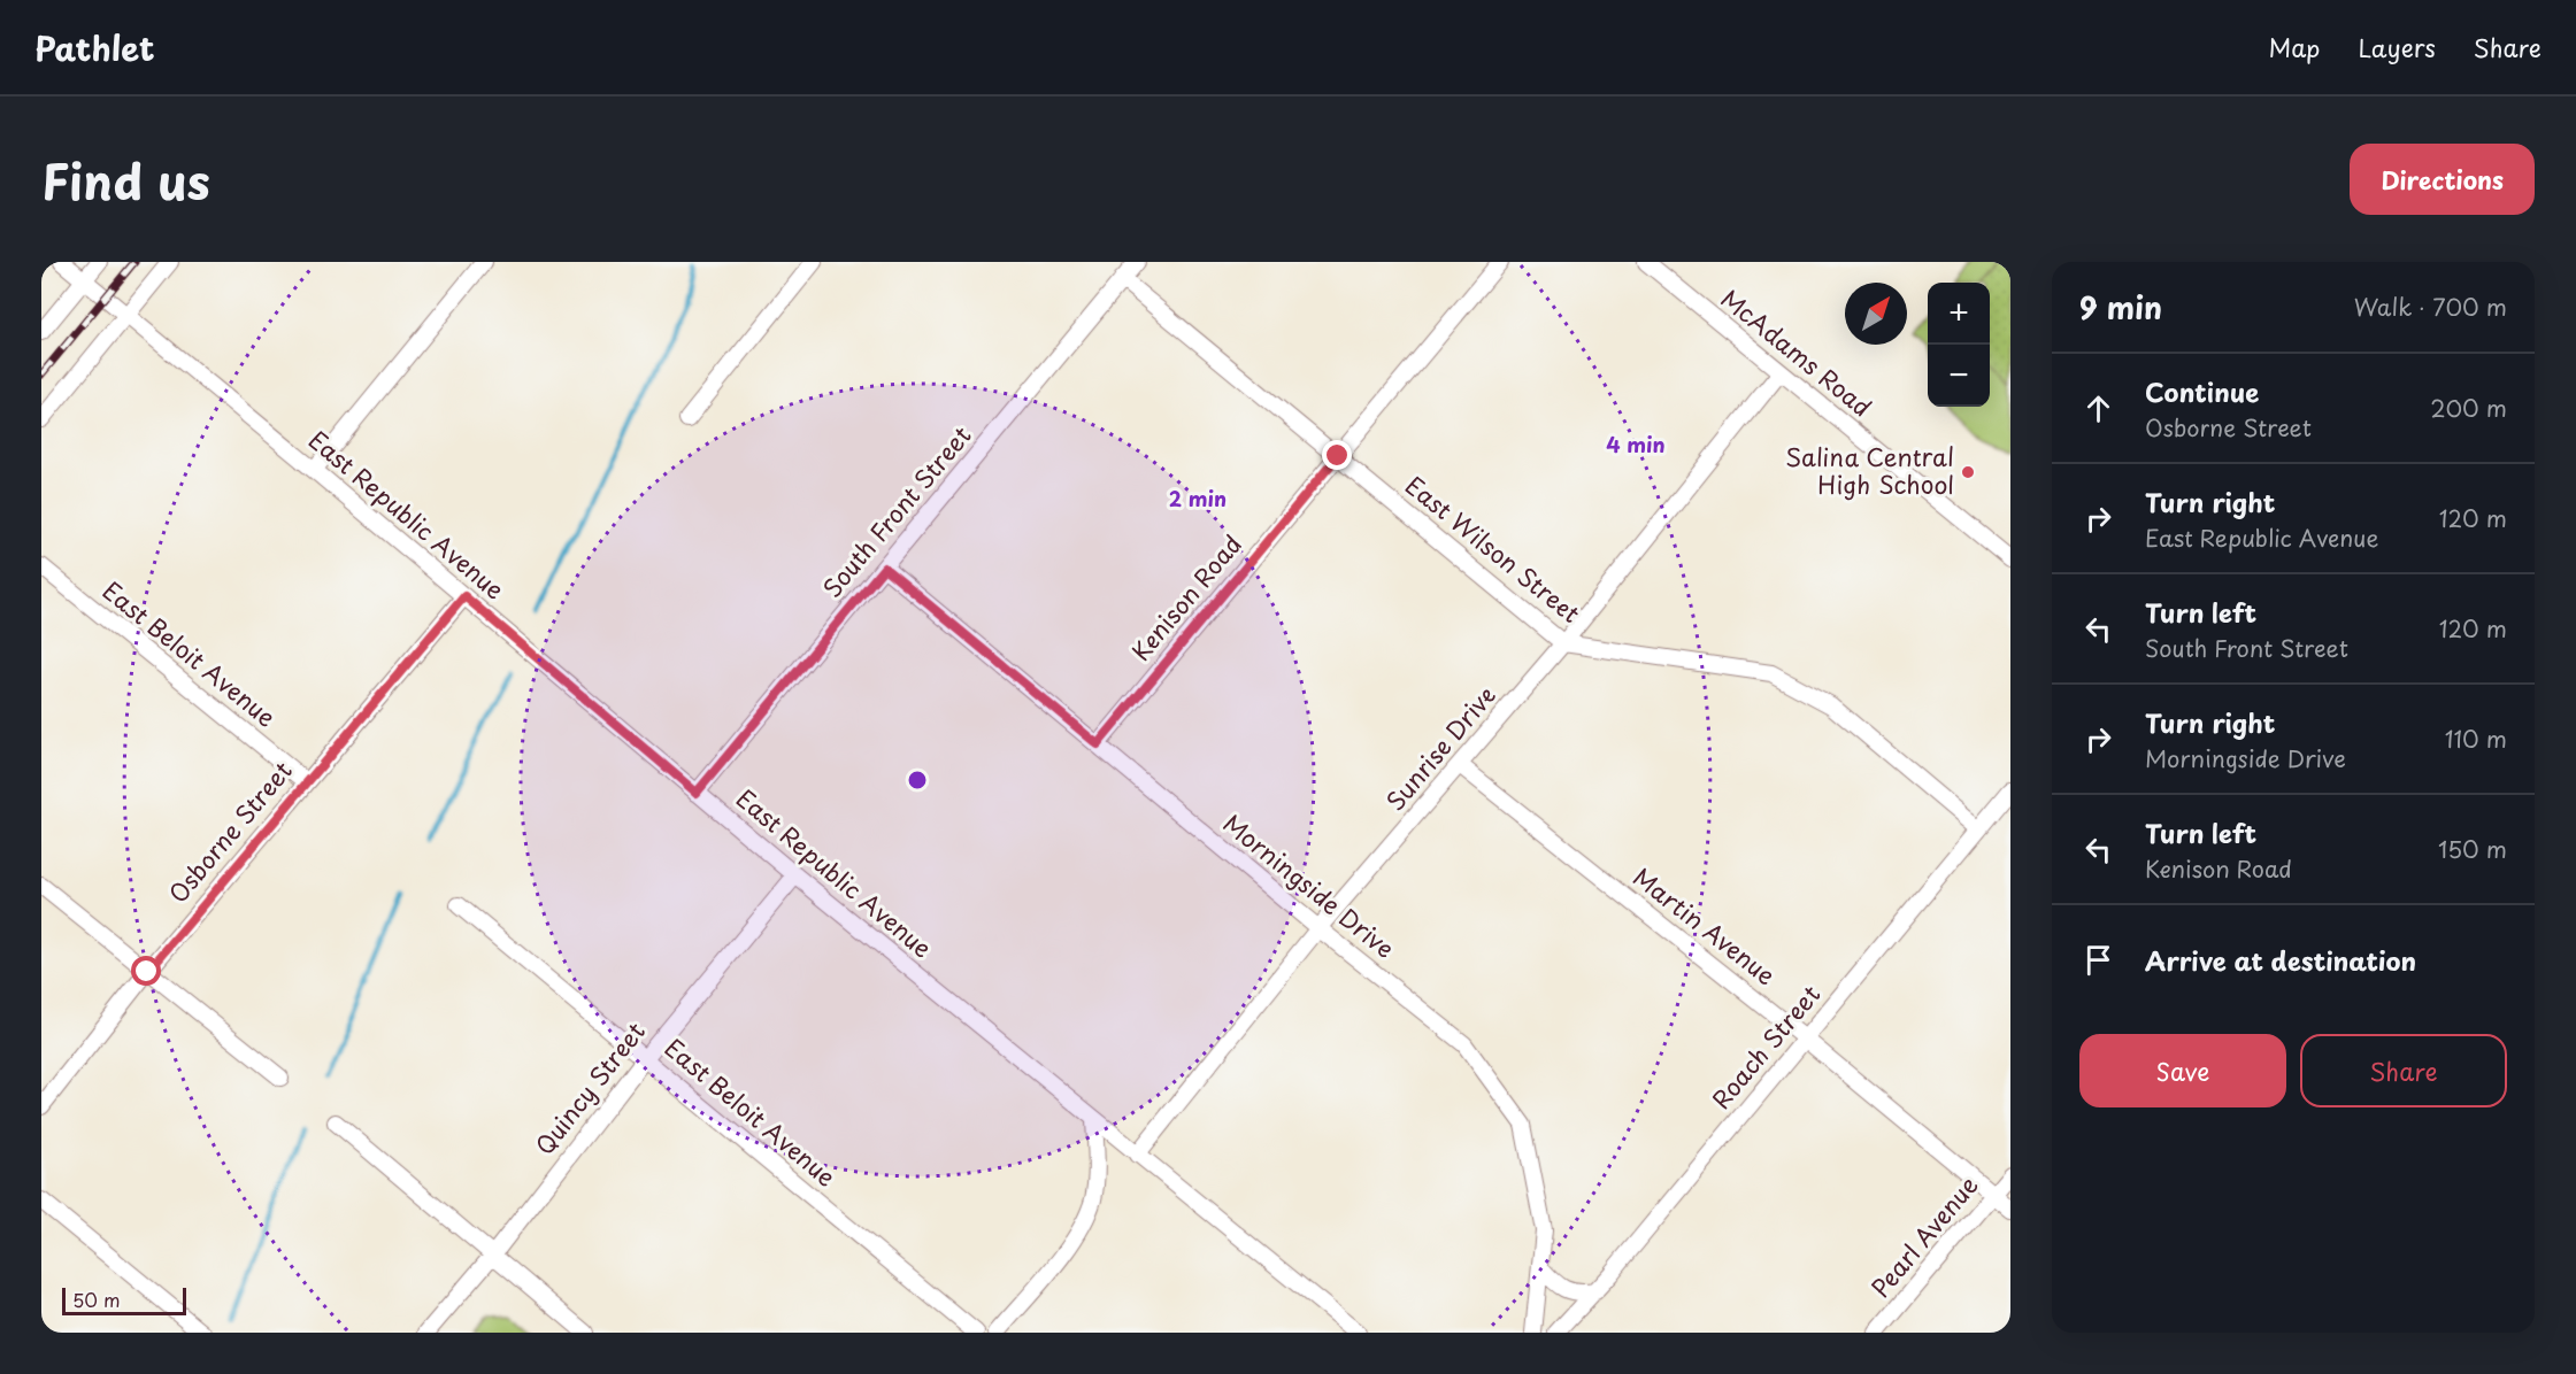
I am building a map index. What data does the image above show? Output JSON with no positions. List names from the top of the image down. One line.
{"streets":{"street":["McAdams Road","South Front Street","East Republic Avenue","East Wilson Street","Kenison Road","East Beloit Avenue","Sunrise Drive","Osborne Street","Morningside Drive","Martin Avenue","Roach Street","Quincy Street","Pearl Avenue"]},"crossings":[["McAdams Road","Sunrise Drive"],["South Front Street","East Republic Avenue"],["South Front Street","East Wilson Street"],["South Front Street","Morningside Drive"],["East Republic Avenue","Sunrise Drive"],["East Republic Avenue","Osborne Street"],["East Republic Avenue","Quincy Street"],["East Wilson Street","Kenison Road"],["East Wilson Street","Sunrise Drive"],["East Wilson Street","Roach Street"],["Kenison Road","Morningside Drive"],["East Beloit Avenue","Osborne Street"],["East Beloit Avenue","Quincy Street"],["Sunrise Drive","Morningside Drive"],["Sunrise Drive","Martin Avenue"],["Martin Avenue","Roach Street"],["Martin Avenue","Pearl Avenue"]],"places":["Salina Central High School"],"scale_bar":"50 m","north":"top right","page":{"header":"Pathlet","nav":["Map","Layers","Share"],"title":"Find us","buttons":["Directions",["Save","Share"]],"heading":["9 min","Walk · 700 m"],"map_buttons":["+","−"],"list":[["Continue","Osborne Street","200 m"],["Turn right","East Republic Avenue","120 m"],["Turn left","South Front Street","120 m"],["Turn right","Morningside Drive","110 m"],["Turn left","Kenison Road","150 m"],"Arrive at destination"],"scale":"50 m"},"rings":["4 min","2 min"]}
